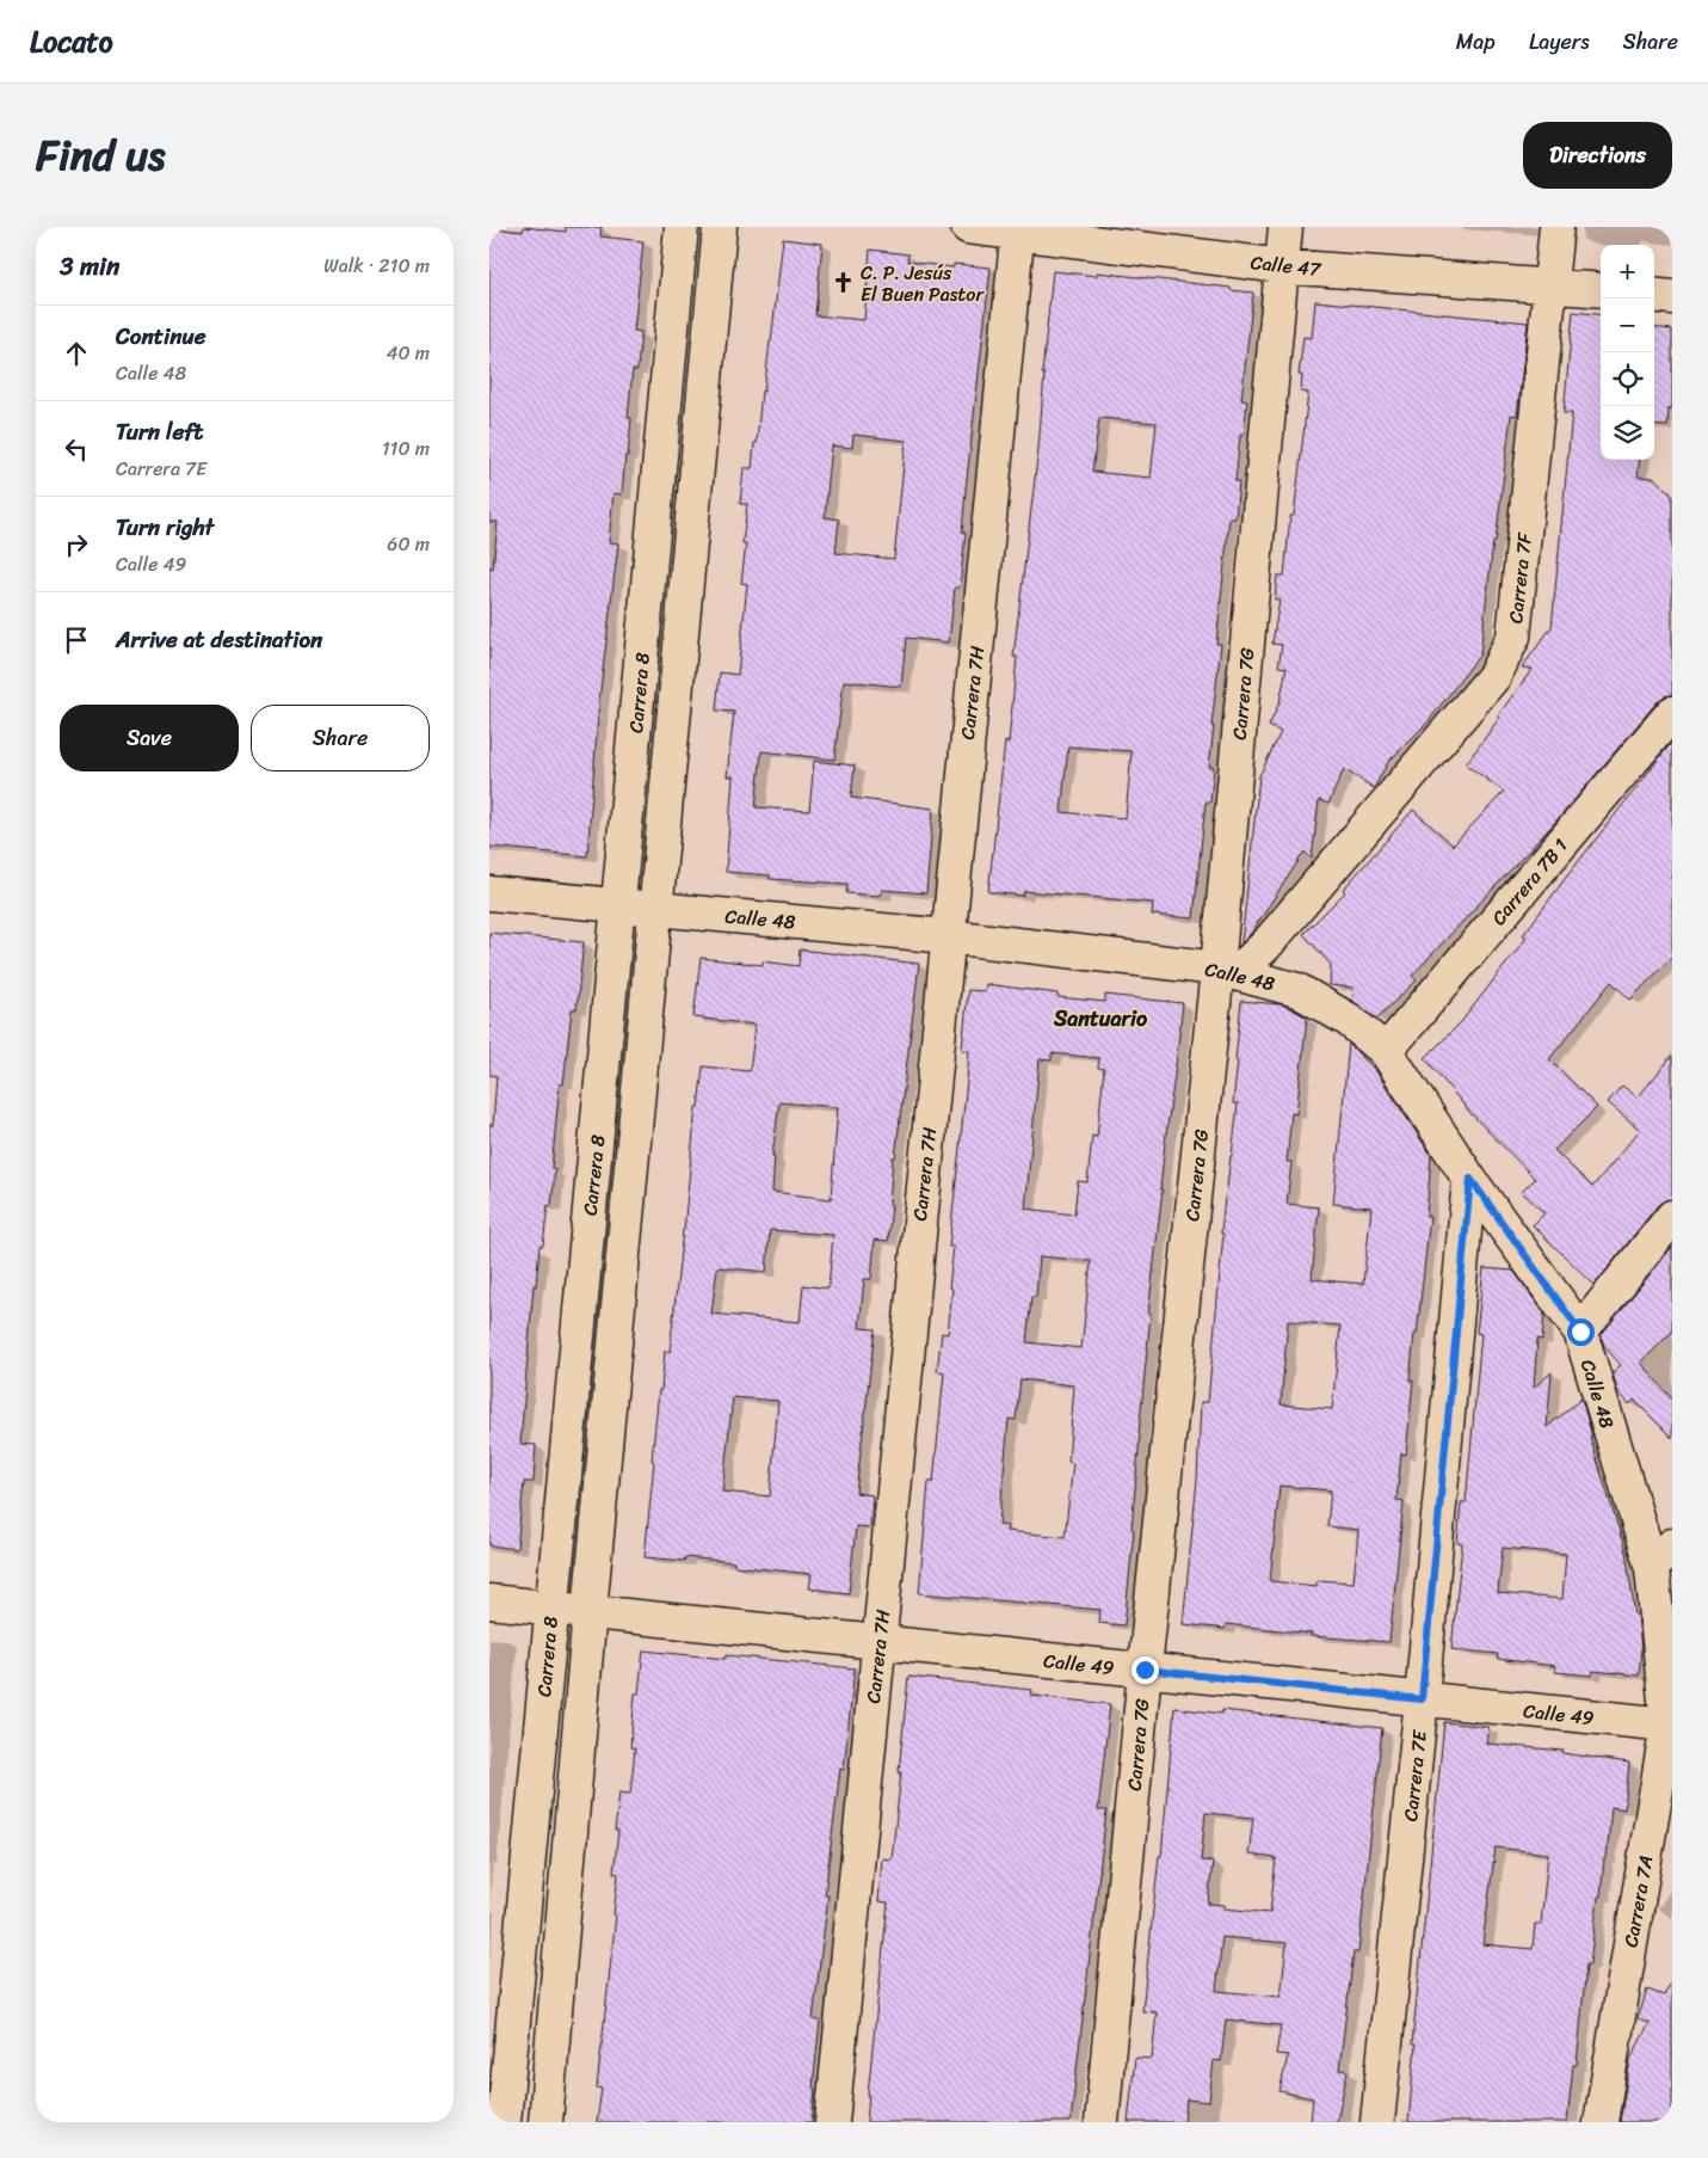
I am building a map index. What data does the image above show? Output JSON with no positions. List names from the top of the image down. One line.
{"streets":{"street":["Calle 47","Carrera 7F","Carrera 8","Carrera 7H","Carrera 7G","Carrera 7B 1","Calle 48","Calle 49","Carrera 7E","Carrera 7A"]},"crossings":[["Calle 47","Carrera 7F"],["Calle 47","Carrera 7H"],["Calle 47","Carrera 7G"],["Carrera 7F","Carrera 7G"],["Carrera 7F","Calle 48"],["Carrera 8","Calle 48"],["Carrera 8","Calle 49"],["Carrera 7H","Calle 48"],["Carrera 7H","Calle 49"],["Carrera 7G","Calle 48"],["Carrera 7G","Calle 49"],["Carrera 7B 1","Calle 48"],["Calle 48","Carrera 7E"],["Calle 48","Carrera 7A"],["Calle 49","Carrera 7E"],["Calle 49","Carrera 7A"]],"districts":["Santuario"],"places":{"church":["C. P. Jesús El Buen Pastor"]},"page":{"header":"Locato","nav":["Map","Layers","Share"],"title":"Find us","buttons":["Directions",["Save","Share"]],"heading":["3 min","Walk · 210 m"],"map_buttons":["+","−"],"list":[["Continue","Calle 48","40 m"],["Turn left","Carrera 7E","110 m"],["Turn right","Calle 49","60 m"],"Arrive at destination"]}}
